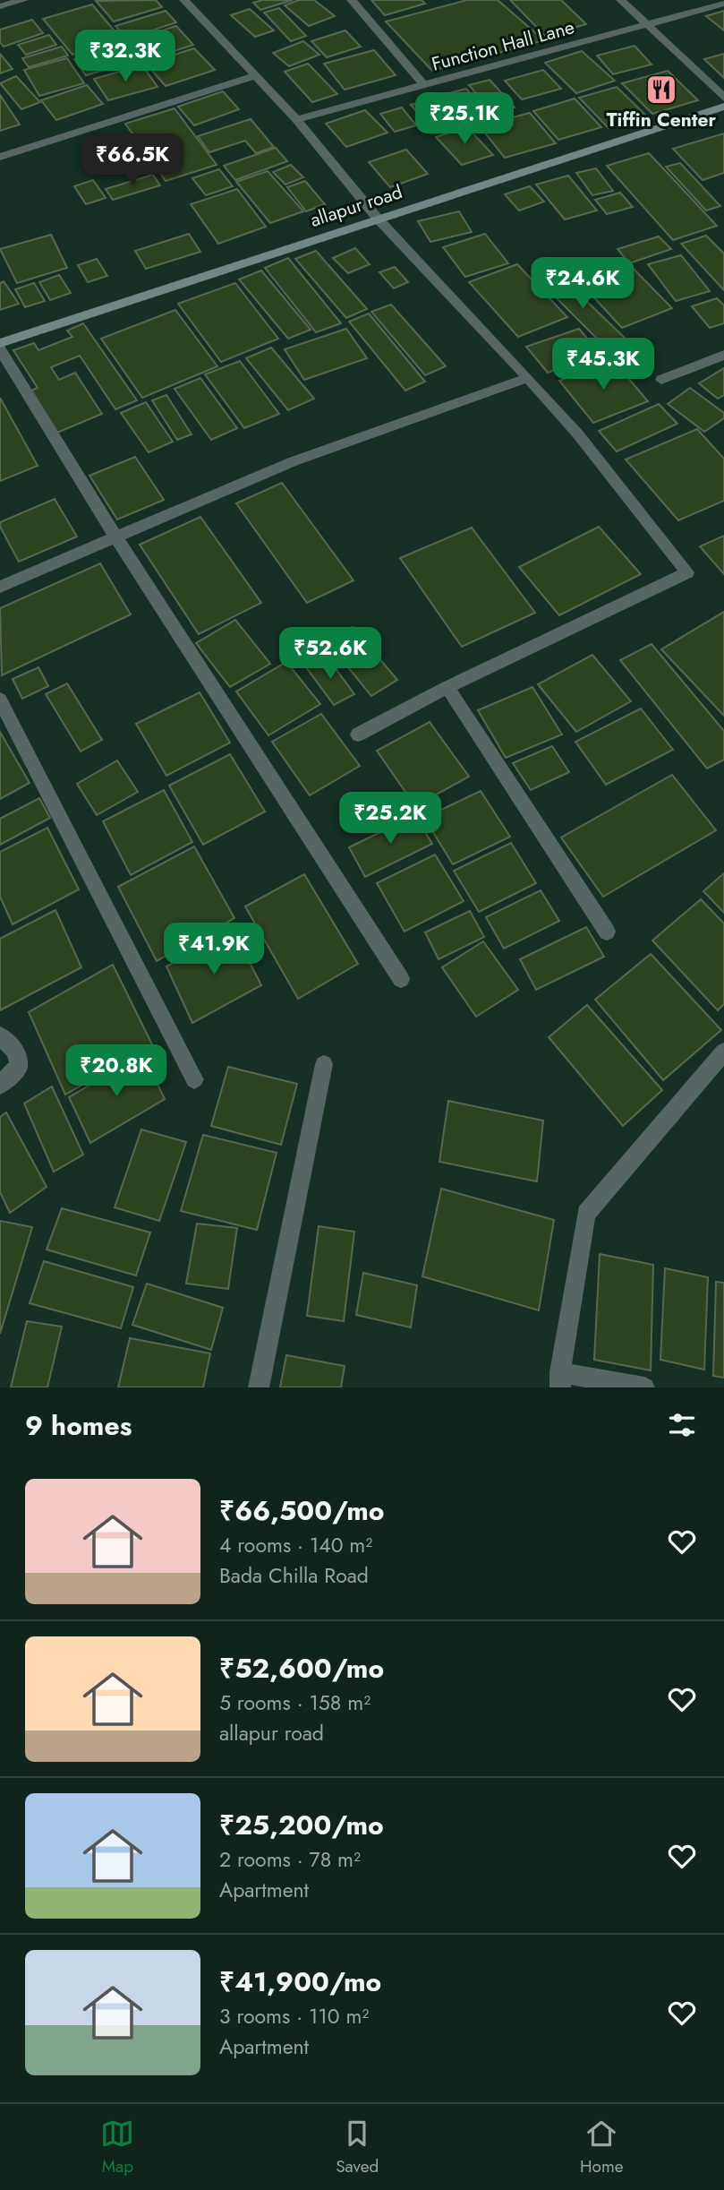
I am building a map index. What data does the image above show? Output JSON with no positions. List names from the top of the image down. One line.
{"streets":{"main road":["allapur road"],"street":["Function Hall Lane"]},"places":{"restaurant":["Tiffin Center"]},"page":{"price":["₹32.3K","₹25.1K","₹66.5K","₹24.6K","₹45.3K","₹52.6K","₹25.2K","₹41.9K","₹20.8K"],"heading":"9 homes","list":[{"name":"₹66,500/mo","note":"4 rooms · 140 m² · Bada Chilla Road"},{"name":"₹52,600/mo","note":"5 rooms · 158 m² · allapur road"},{"name":"₹25,200/mo","note":"2 rooms · 78 m² · Apartment"},{"name":"₹41,900/mo","note":"3 rooms · 110 m² · Apartment"}],"tabs":["Map","Saved","Home"]}}
